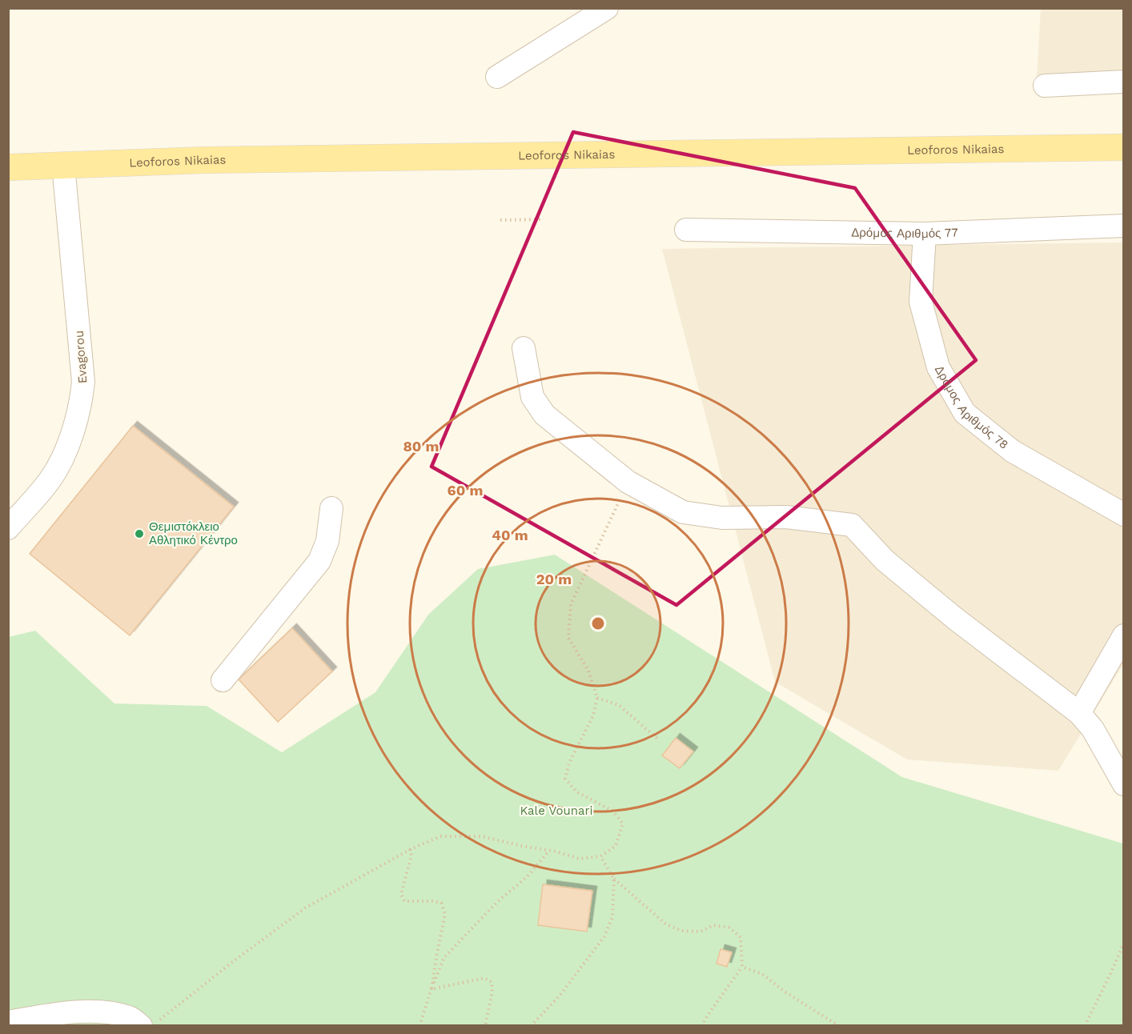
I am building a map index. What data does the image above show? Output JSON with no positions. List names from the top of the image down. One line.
{"streets":{"main road":["Leoforos Nikaias"],"street":["Δρόμος Αριθμός 77","Evagorou","Δρόμος Αριθμός 78"]},"crossings":[["Leoforos Nikaias","Evagorou"],["Δρόμος Αριθμός 77","Δρόμος Αριθμός 78"]],"parks":["Kale Vounari"],"places":["Θεμιστόκλειο Αθλητικό Κέντρο"],"rings":["80 m","60 m","40 m","20 m"]}
